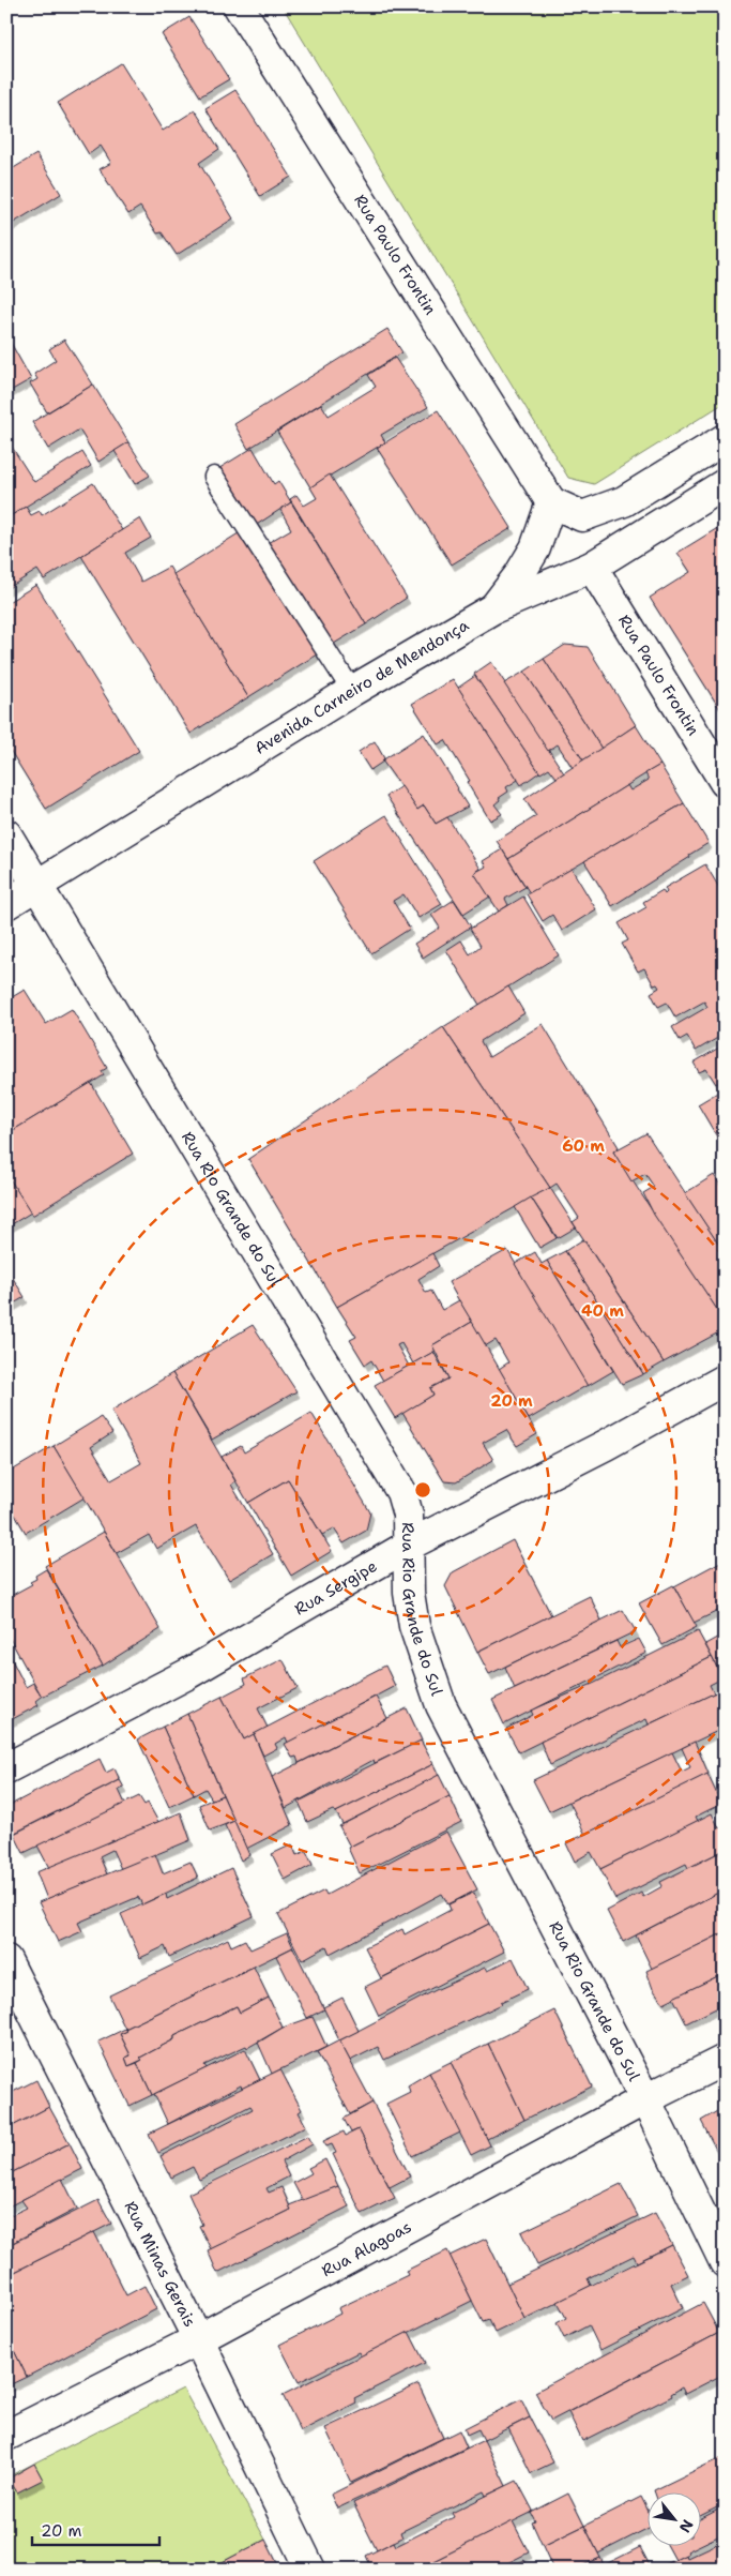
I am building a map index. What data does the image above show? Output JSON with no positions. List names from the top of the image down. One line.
{"streets":{"street":["Rua Paulo Frontin","Avenida Carneiro de Mendonça","Rua Rio Grande do Sul","Rua Sergipe","Rua Alagoas","Rua Minas Gerais"]},"crossings":[["Rua Paulo Frontin","Avenida Carneiro de Mendonça"],["Avenida Carneiro de Mendonça","Rua Rio Grande do Sul"],["Rua Rio Grande do Sul","Rua Sergipe"],["Rua Rio Grande do Sul","Rua Alagoas"],["Rua Alagoas","Rua Minas Gerais"]],"scale_bar":"20 m","north":"bottom right","rings":["60 m","40 m","20 m"]}
